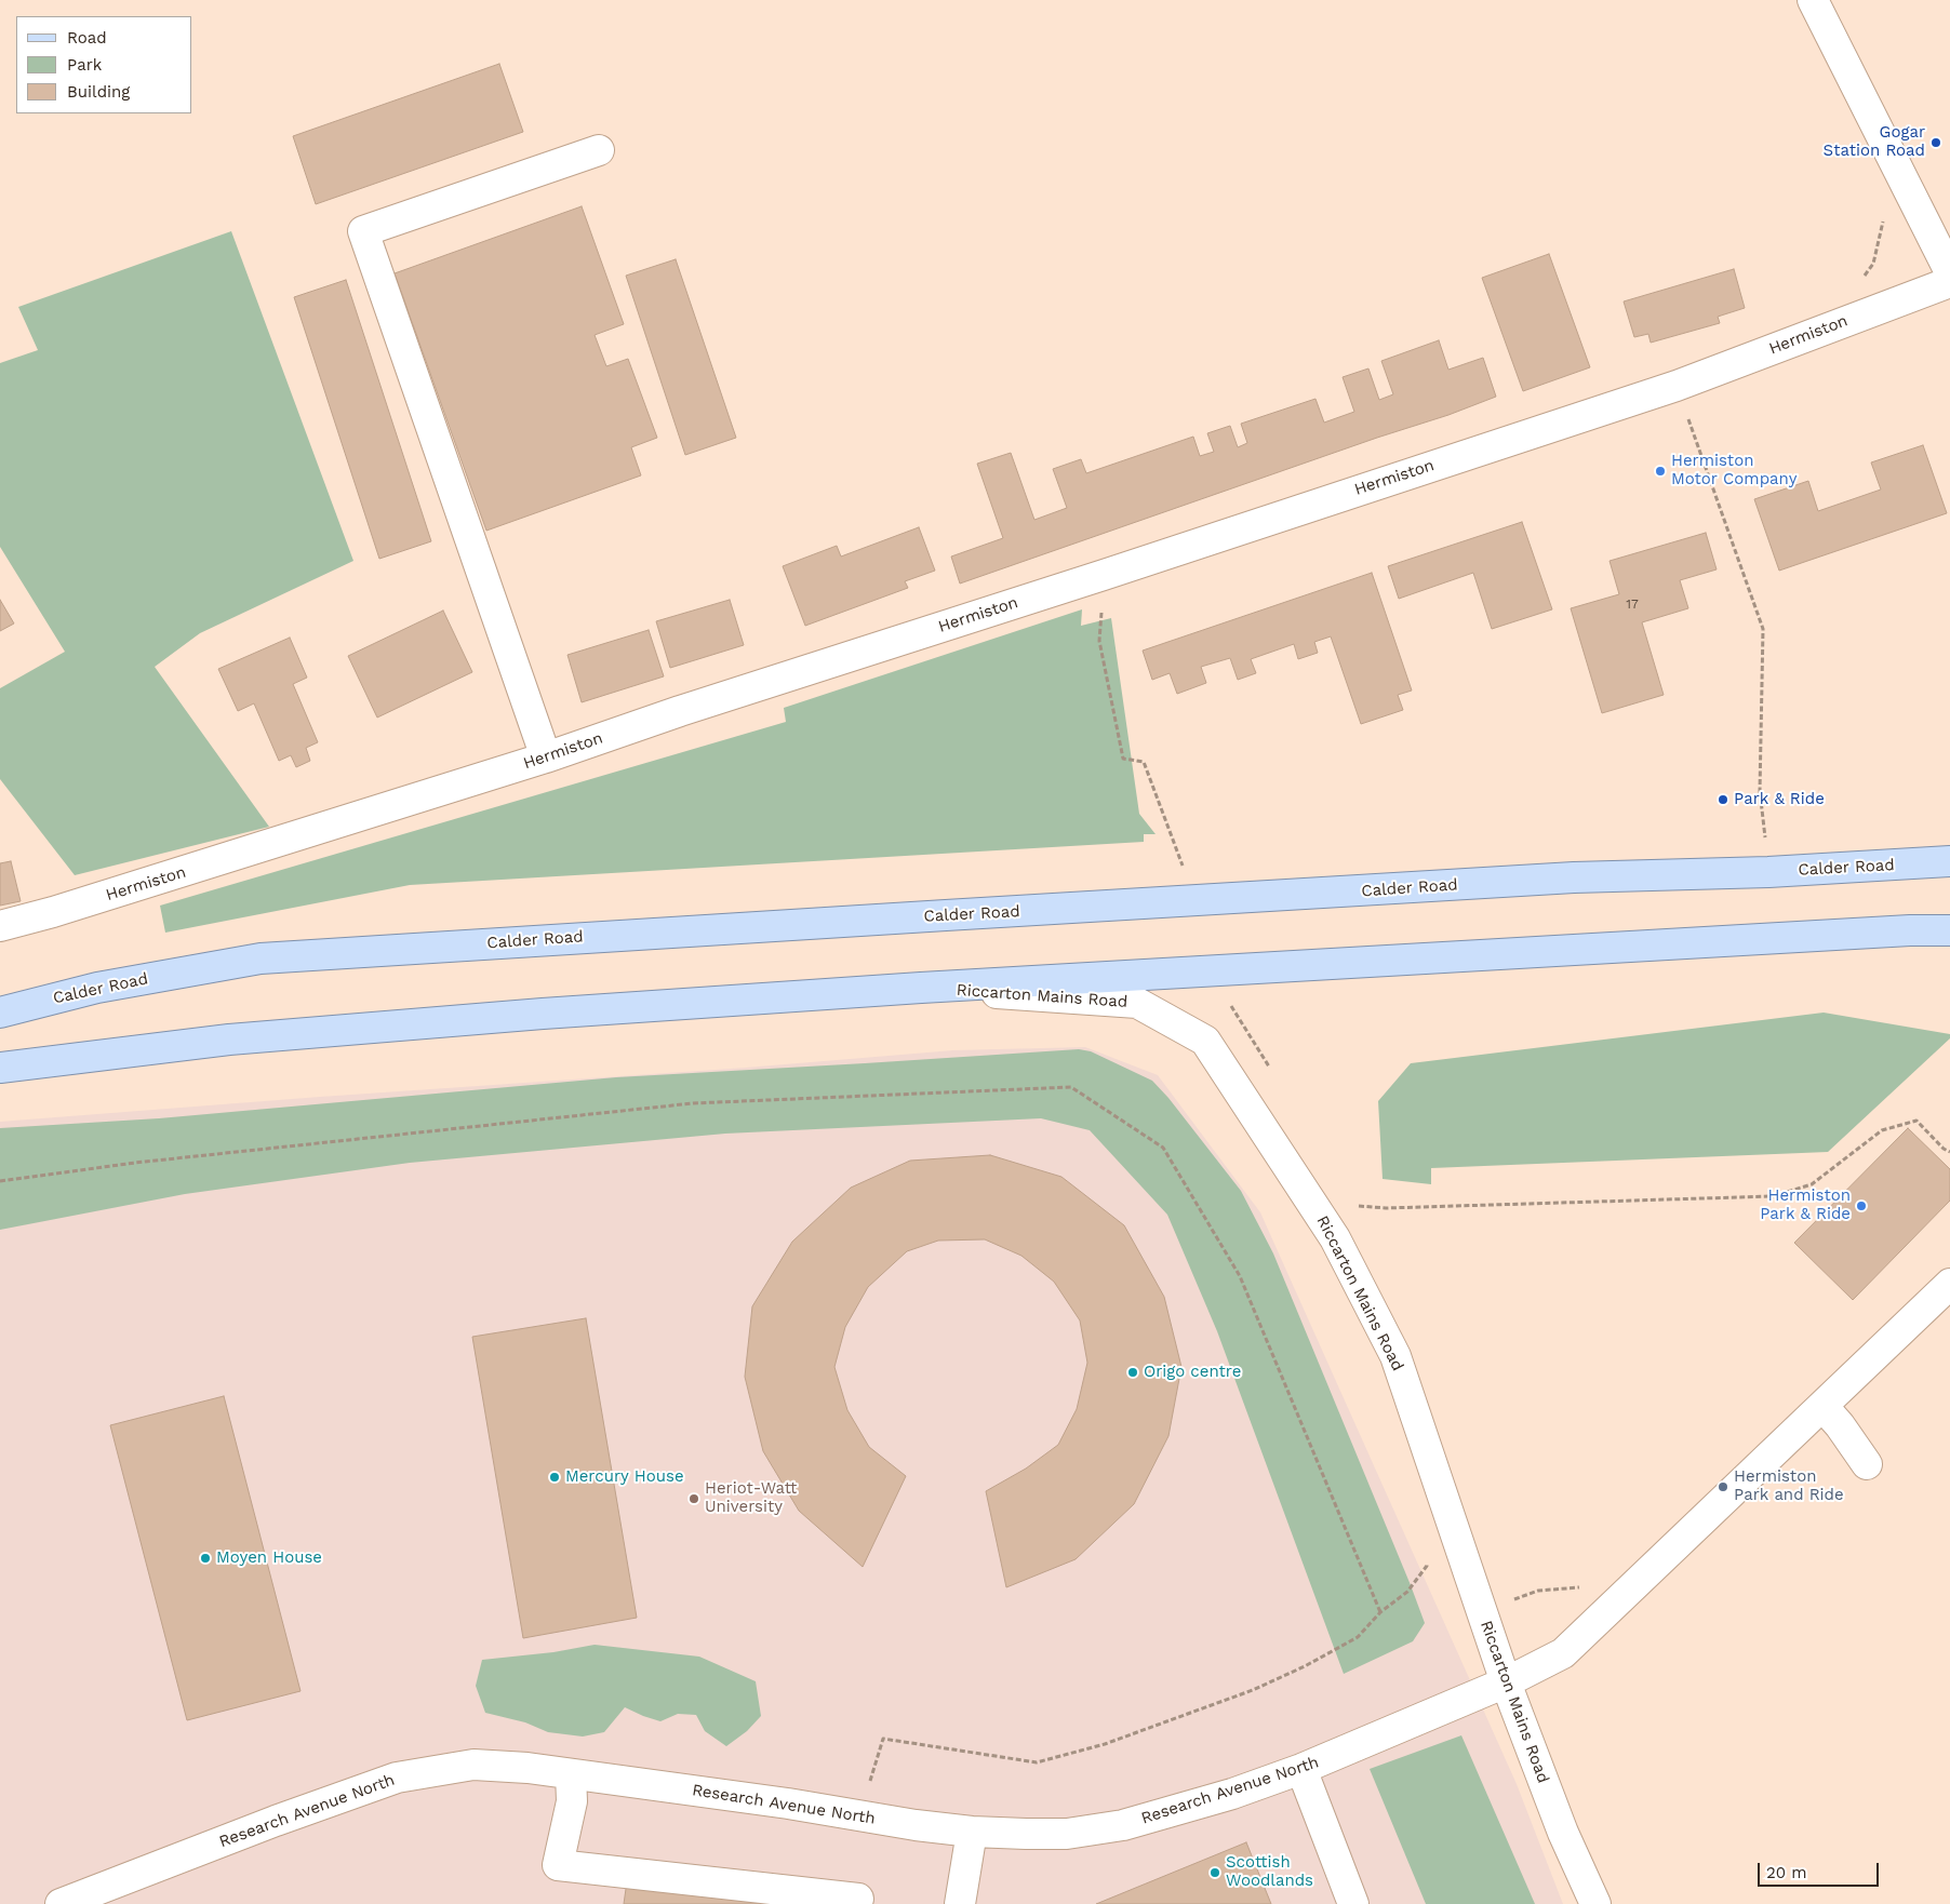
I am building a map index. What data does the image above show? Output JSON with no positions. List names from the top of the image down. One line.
{"streets":{"main road":["Calder Road"],"street":["Hermiston","Riccarton Mains Road","Research Avenue North"]},"crossings":[["Riccarton Mains Road","Research Avenue North"]],"places":["Gogar Station Road","Hermiston Motor Company","Park & Ride","Hermiston Park & Ride","Origo centre","Mercury House","Hermiston Park and Ride","Heriot-Watt University","Moyen House","Scottish Woodlands"],"house_numbers":["17"],"legend":["Road","Park","Building"],"scale_bar":"20 m"}
